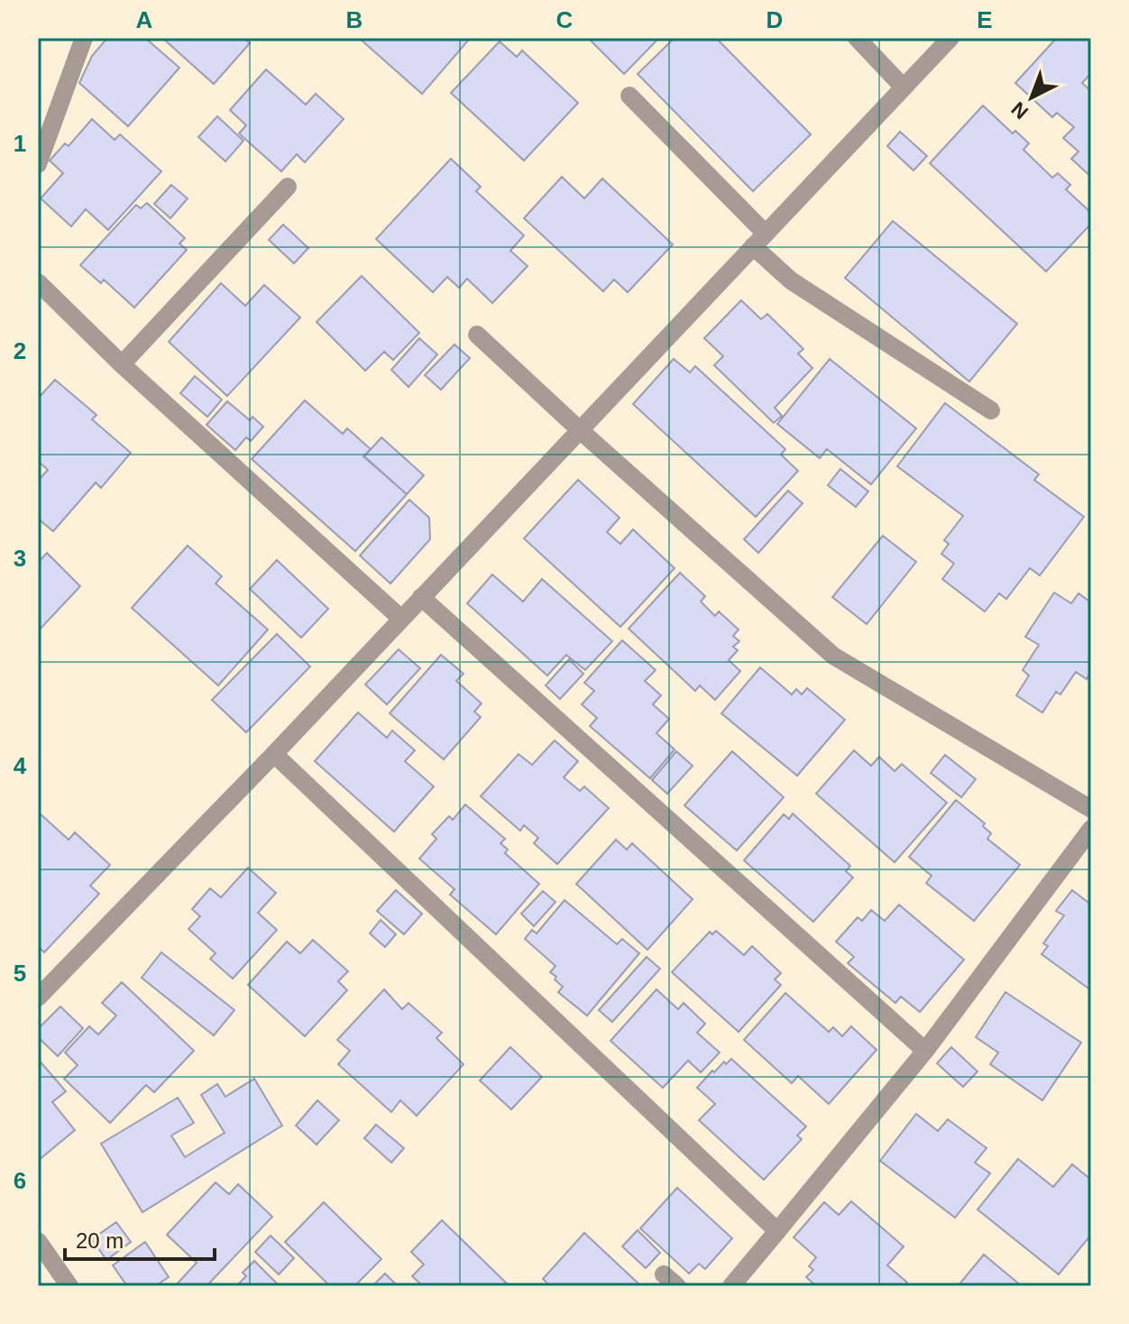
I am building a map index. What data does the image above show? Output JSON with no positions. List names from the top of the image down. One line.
{"scale_bar":"20 m","north":"bottom left","grid":{"columns":["A","B","C","D","E"],"rows":["1","2","3","4","5","6"]}}
